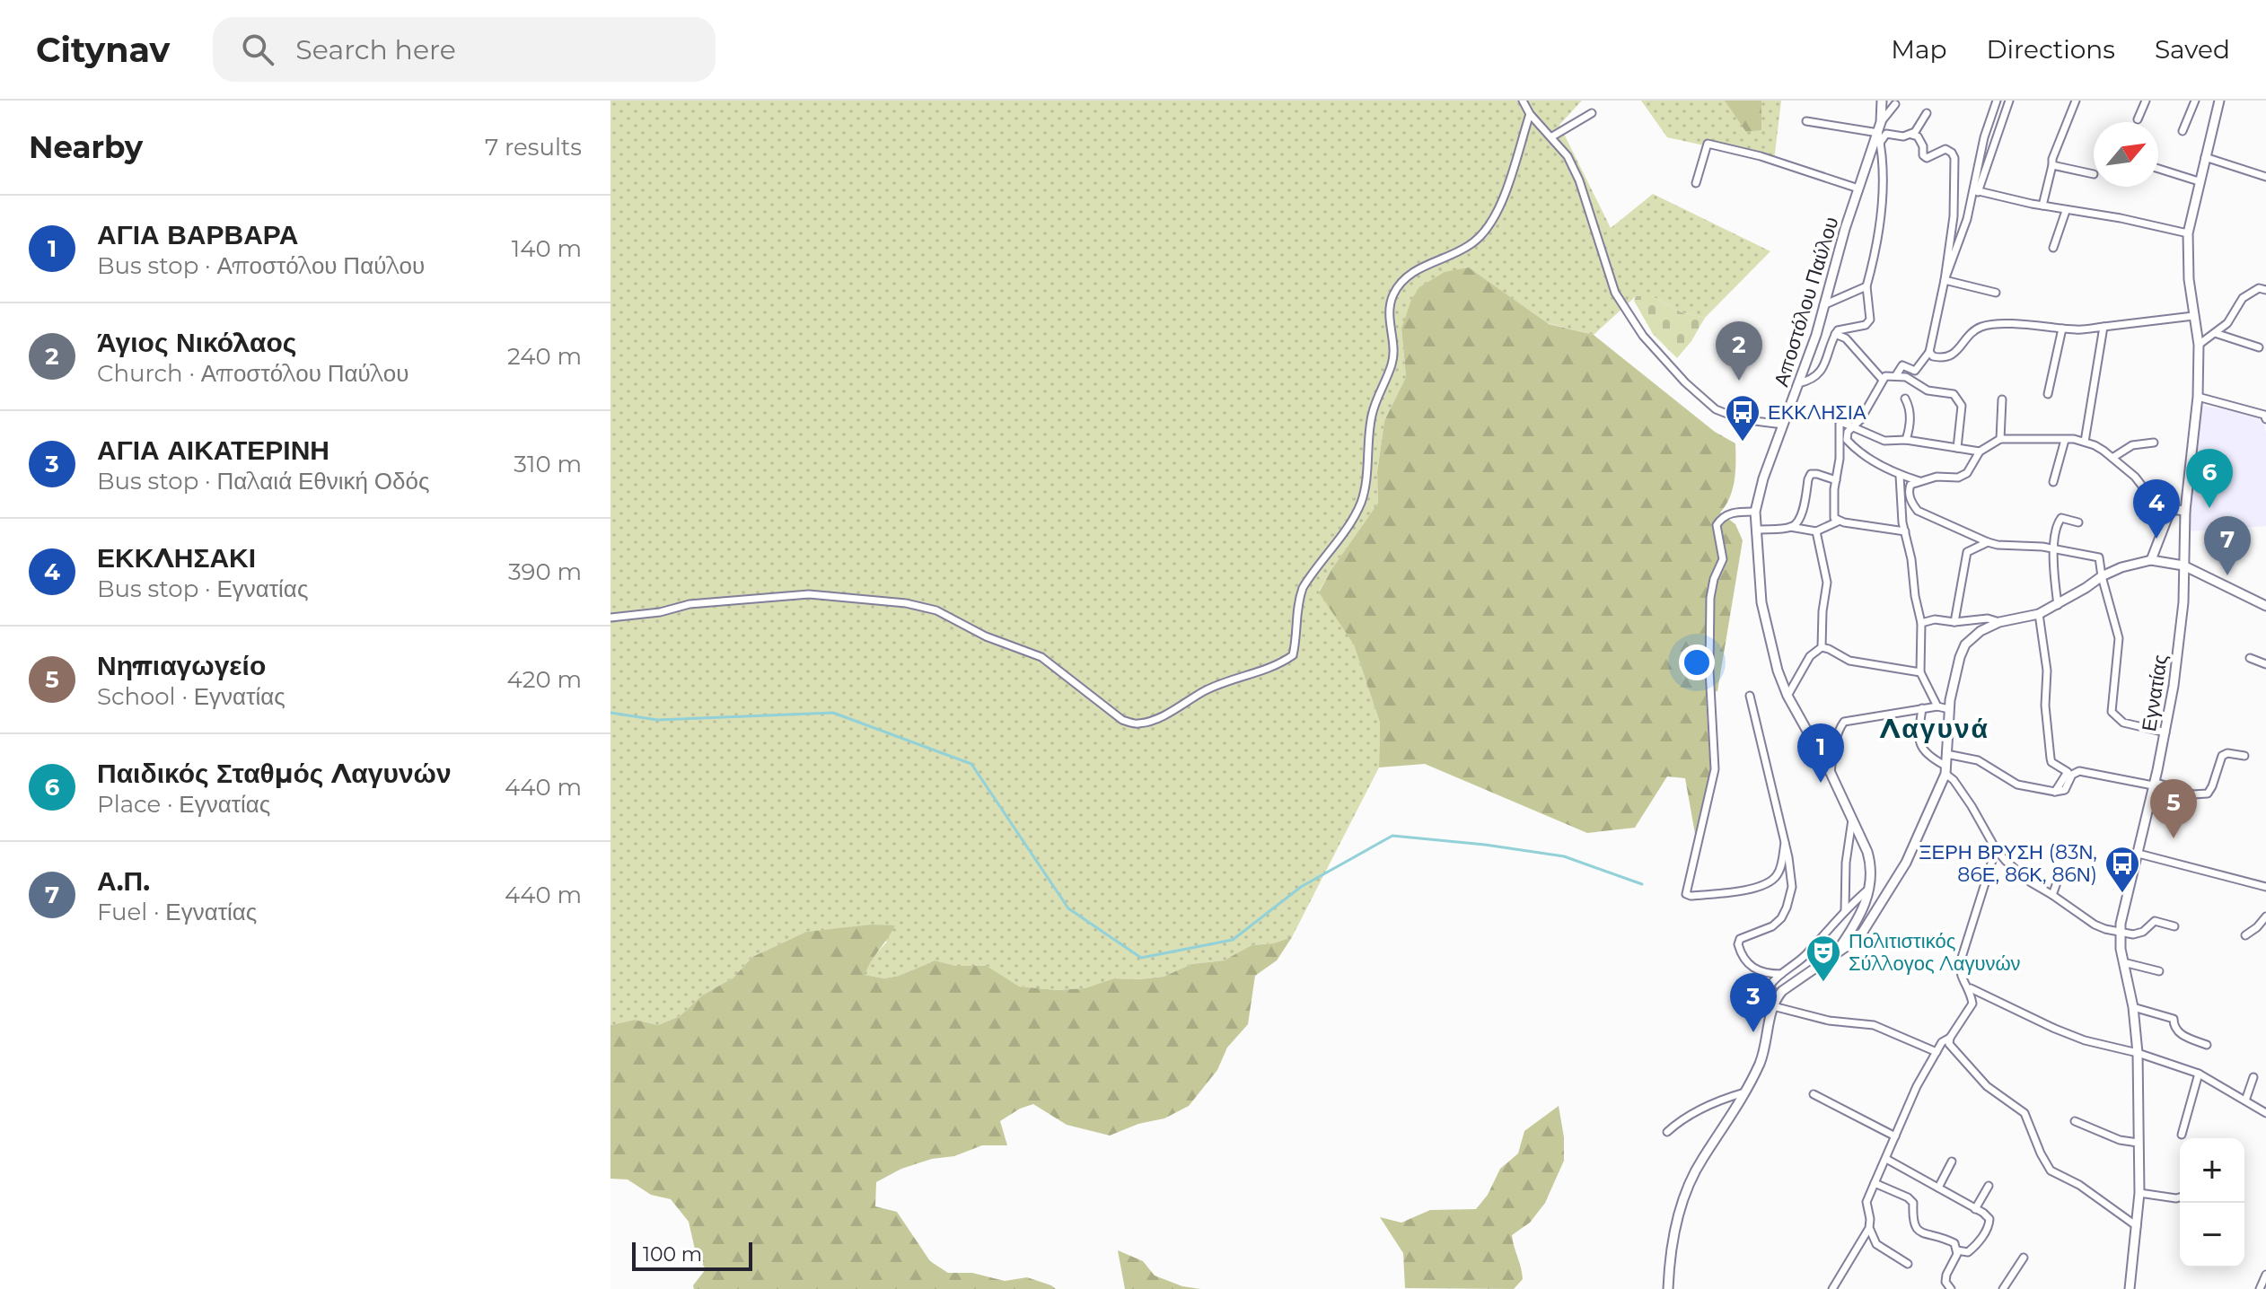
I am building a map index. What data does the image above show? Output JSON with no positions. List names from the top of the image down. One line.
{"streets":{"street":["Αποστόλου Παύλου","Εγνατίας"]},"districts":["Λαγυνά"],"places":{"bus stop":["ΕΚΚΛΗΣΙΑ","ΞΕΡΗ ΒΡΥΣΗ (83Ν, 86Ε, 86Κ, 86Ν)"],"theatre":["Πολιτιστικός Σύλλογος Λαγυνών"]},"scale_bar":"100 m","north":"top right","page":{"header":"Citynav","search":"Search here","nav":["Map","Directions","Saved"],"heading":["Nearby","7 results"],"list":[{"mark":"1","name":"ΑΓΙΑ ΒΑΡΒΑΡΑ","note":"Bus stop · Αποστόλου Παύλου","value":"140 m"},{"mark":"2","name":"Άγιος Νικόλαος","note":"Church · Αποστόλου Παύλου","value":"240 m"},{"mark":"3","name":"ΑΓΙΑ ΑΙΚΑΤΕΡΙΝΗ","note":"Bus stop · Παλαιά Εθνική Οδός","value":"310 m"},{"mark":"4","name":"ΕΚΚΛΗΣΑΚΙ","note":"Bus stop · Εγνατίας","value":"390 m"},{"mark":"5","name":"Νηπιαγωγείο","note":"School · Εγνατίας","value":"420 m"},{"mark":"6","name":"Παιδικός Σταθμός Λαγυνών","note":"Place · Εγνατίας","value":"440 m"},{"mark":"7","name":"Α.Π.","note":"Fuel · Εγνατίας","value":"440 m"}],"pins":["2","6","4","7","1","5","3"],"map_buttons":["+","−"],"scale":"100 m"}}
